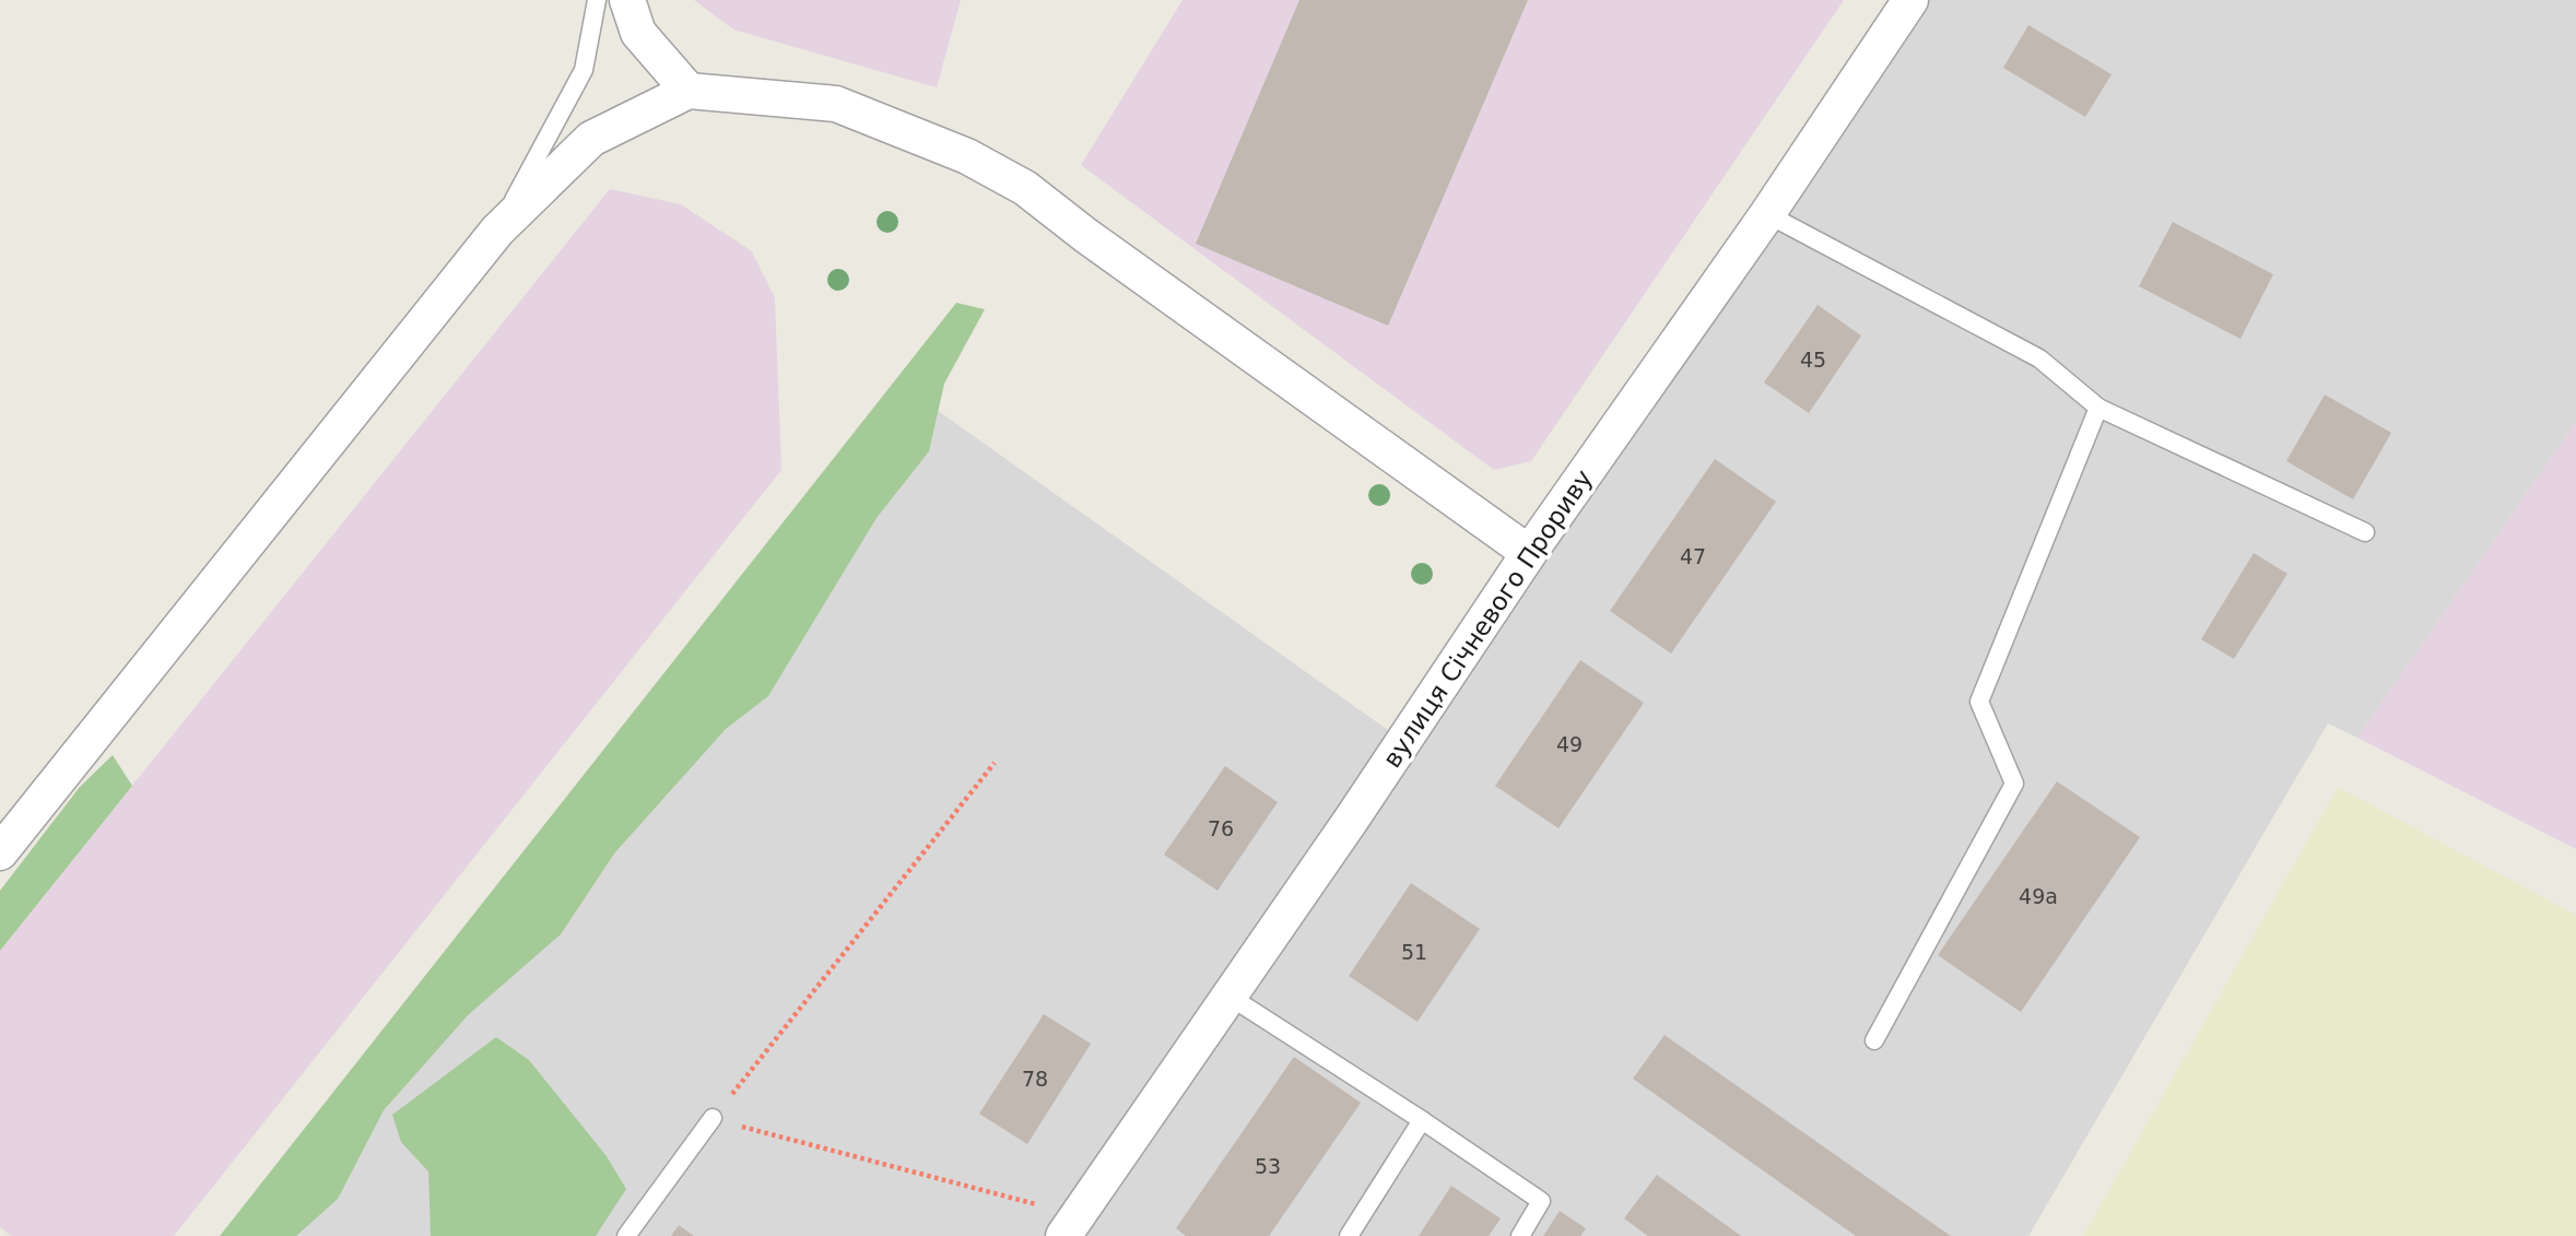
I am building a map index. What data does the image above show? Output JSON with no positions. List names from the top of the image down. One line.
{"streets":{"street":["вулиця Січневого Прориву"]},"house_numbers":["45","47","49","76","49а","51","78","53"]}
